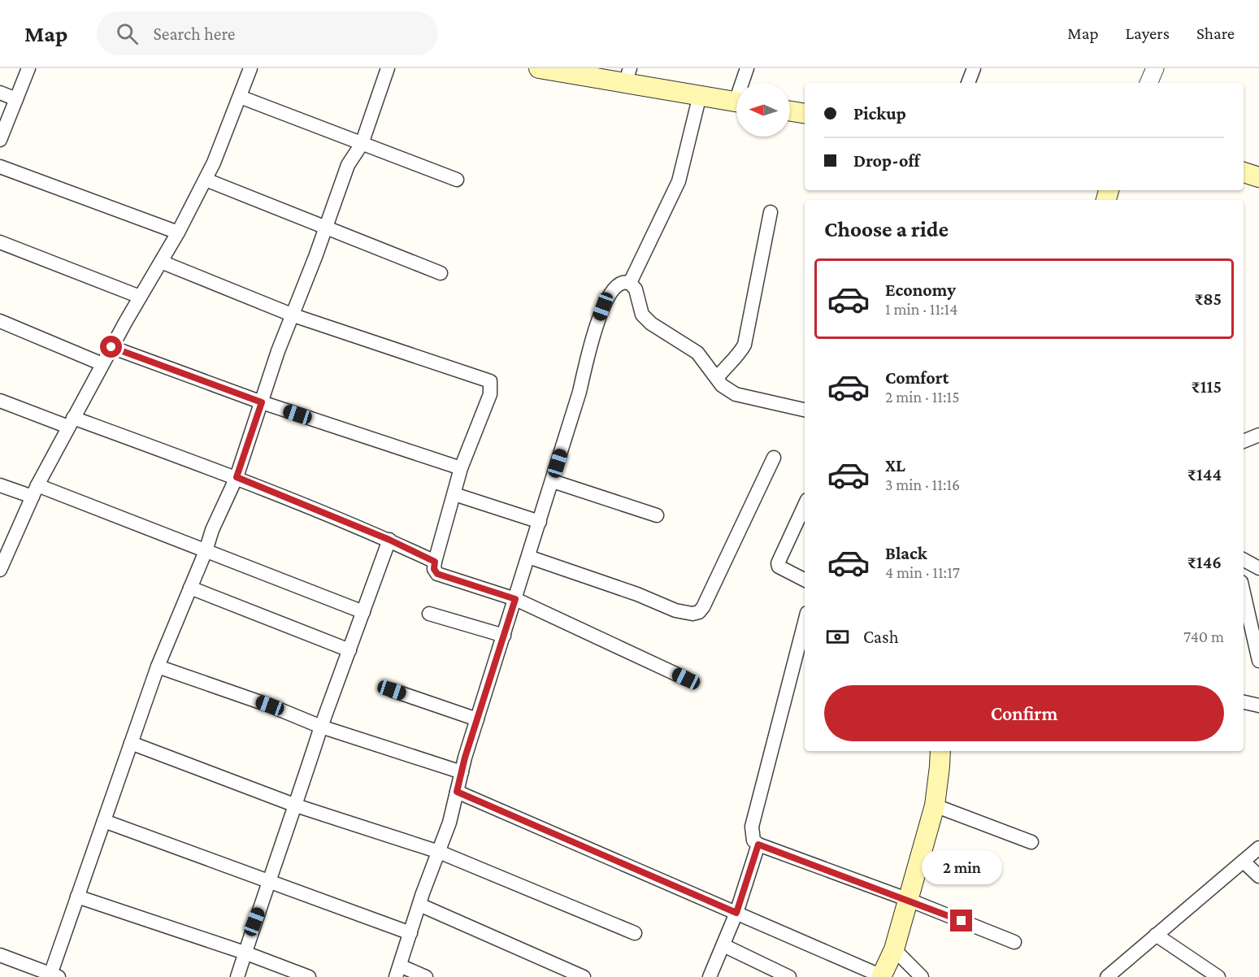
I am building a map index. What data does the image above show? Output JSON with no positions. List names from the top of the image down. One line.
{"north":"left","page":{"header":"Map","search":"Search here","nav":["Map","Layers","Share"],"banner":["Pickup","Drop-off"],"heading":"Choose a ride","list":[{"name":"Economy","note":"1 min · 11:14","value":"₹85"},{"name":"Comfort","note":"2 min · 11:15","value":"₹115"},{"name":"XL","note":"3 min · 11:16","value":"₹144"},{"name":"Black","note":"4 min · 11:17","value":"₹146"}],"pay":["Cash","740 m"],"buttons":"Confirm","bubble":"2 min"}}
